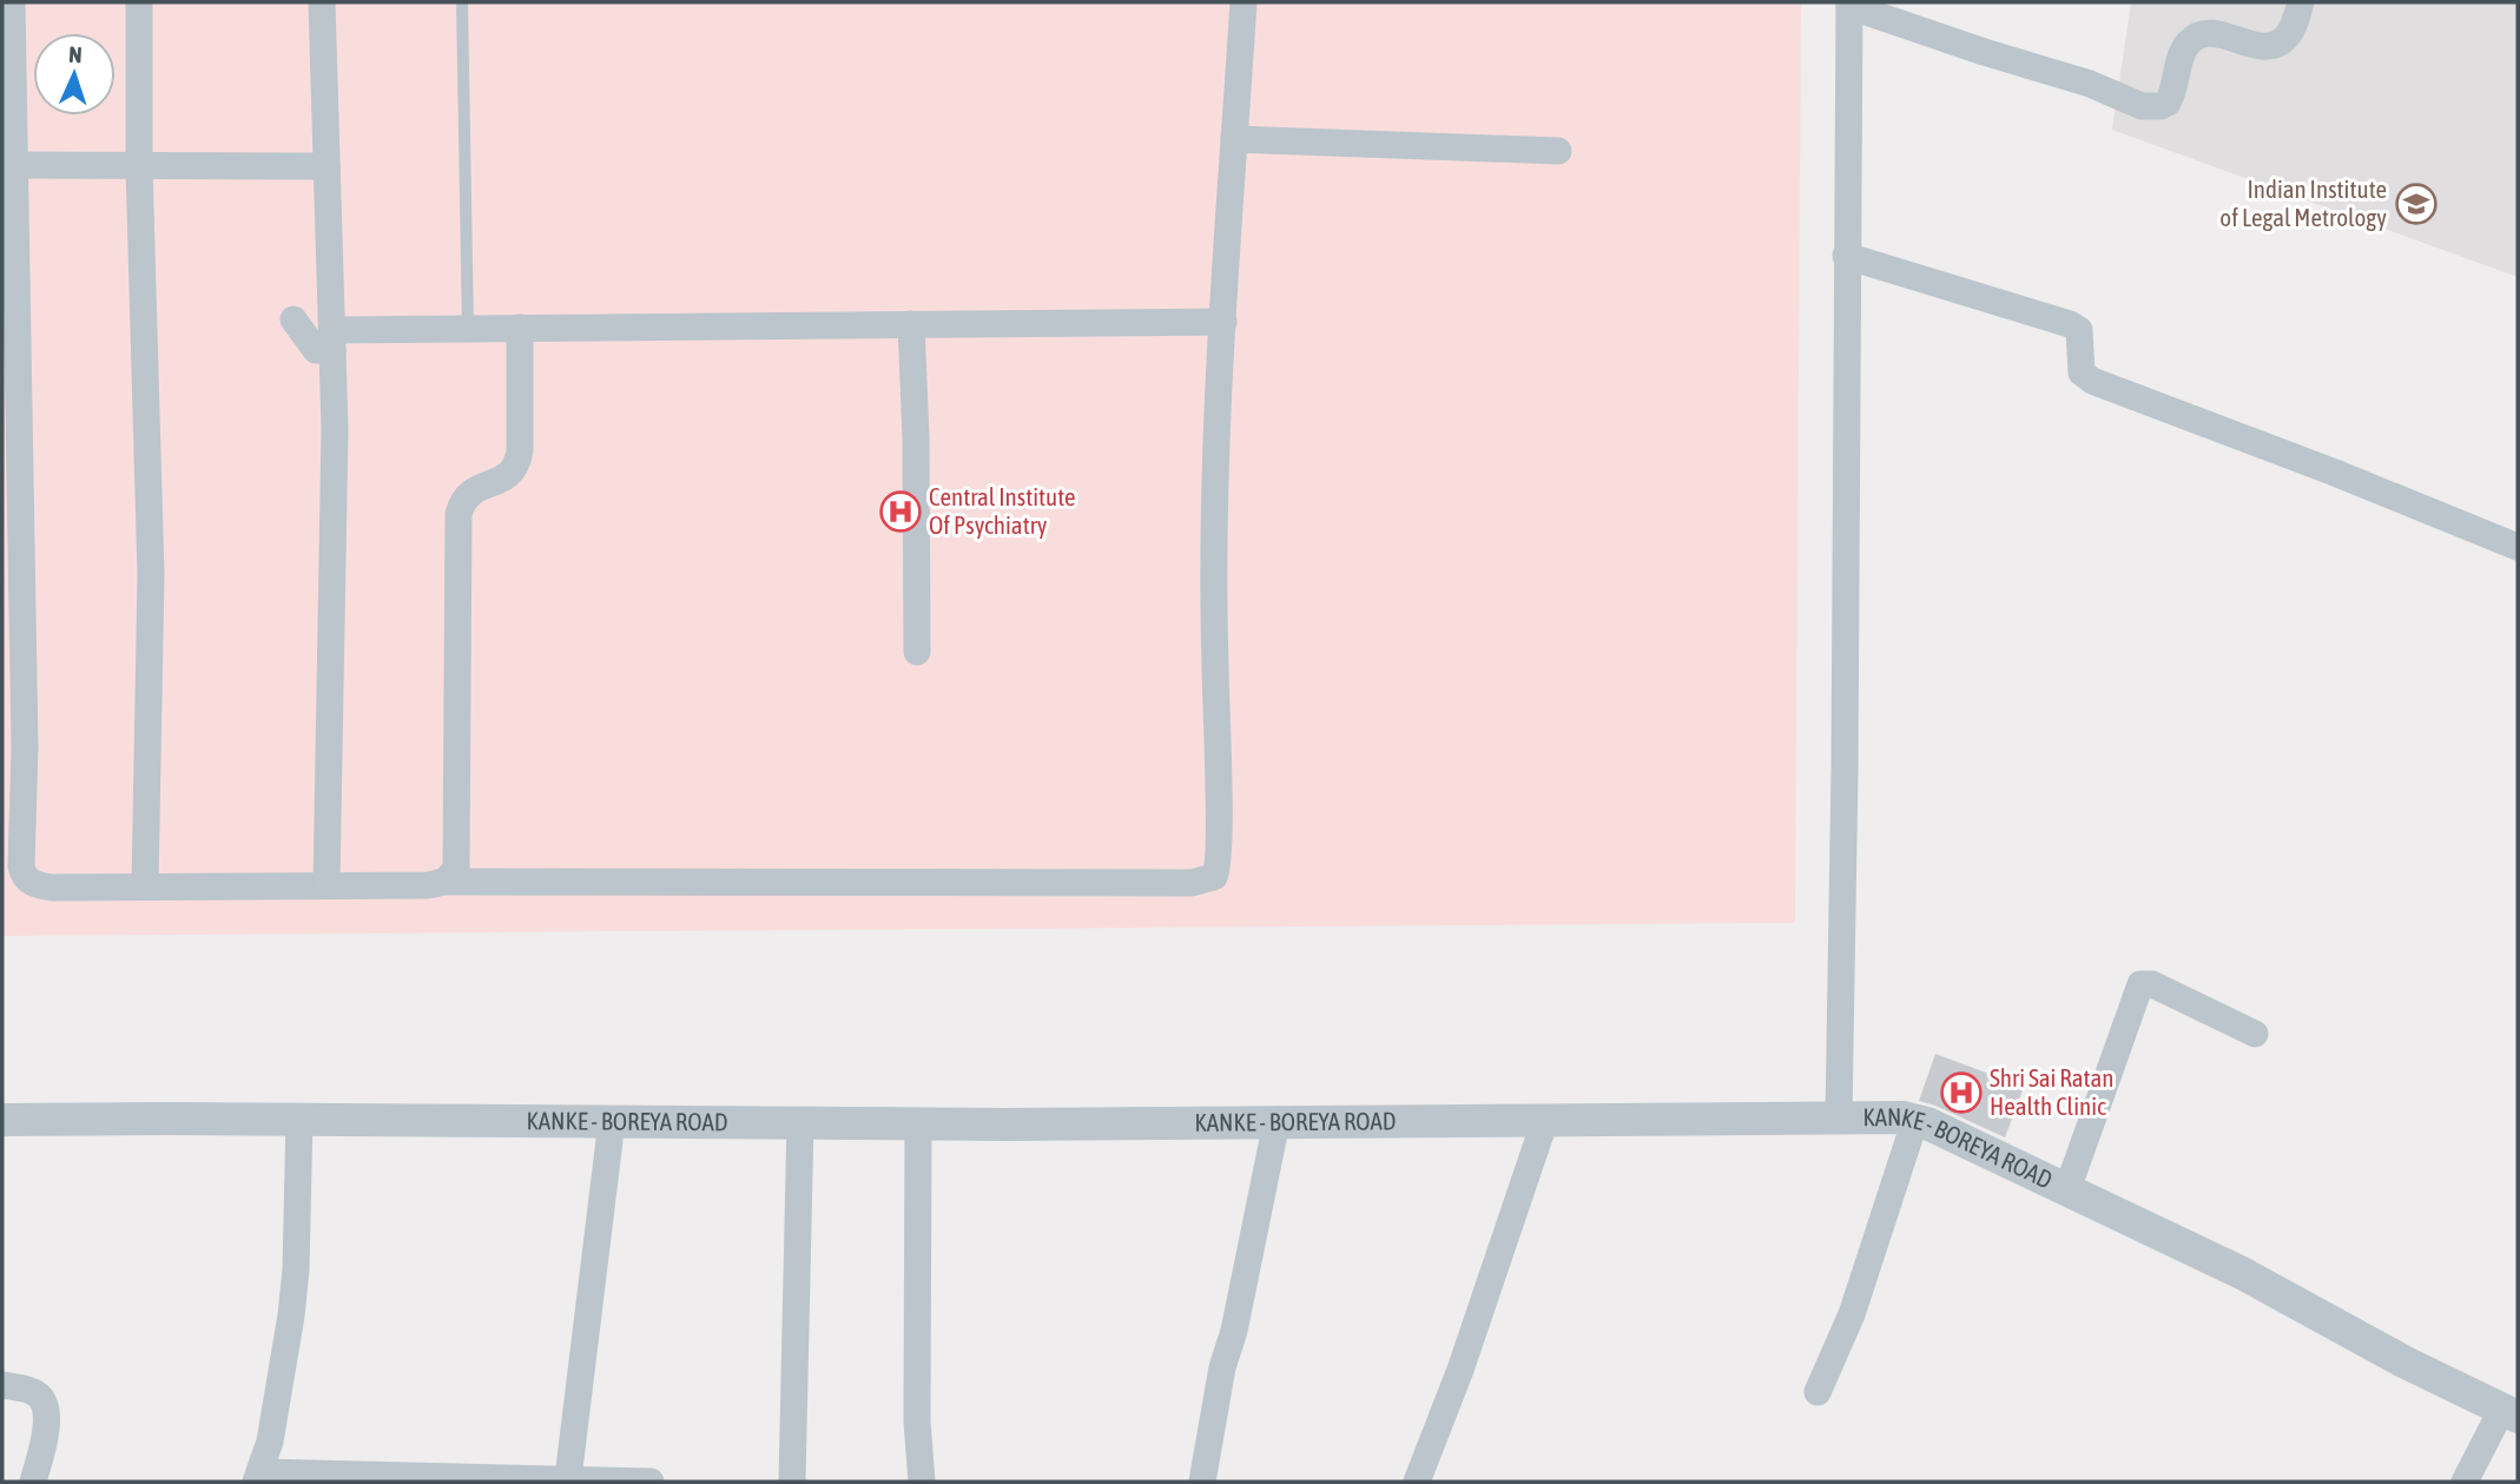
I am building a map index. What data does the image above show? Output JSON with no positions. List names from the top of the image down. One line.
{"streets":{"street":["KANKE - BOREYA ROAD"]},"places":{"school or university":["Indian Institute of Legal Metrology"],"hospital":["Central Institute Of Psychiatry","Shri Sai Ratan Health Clinic"]},"north":"top"}
